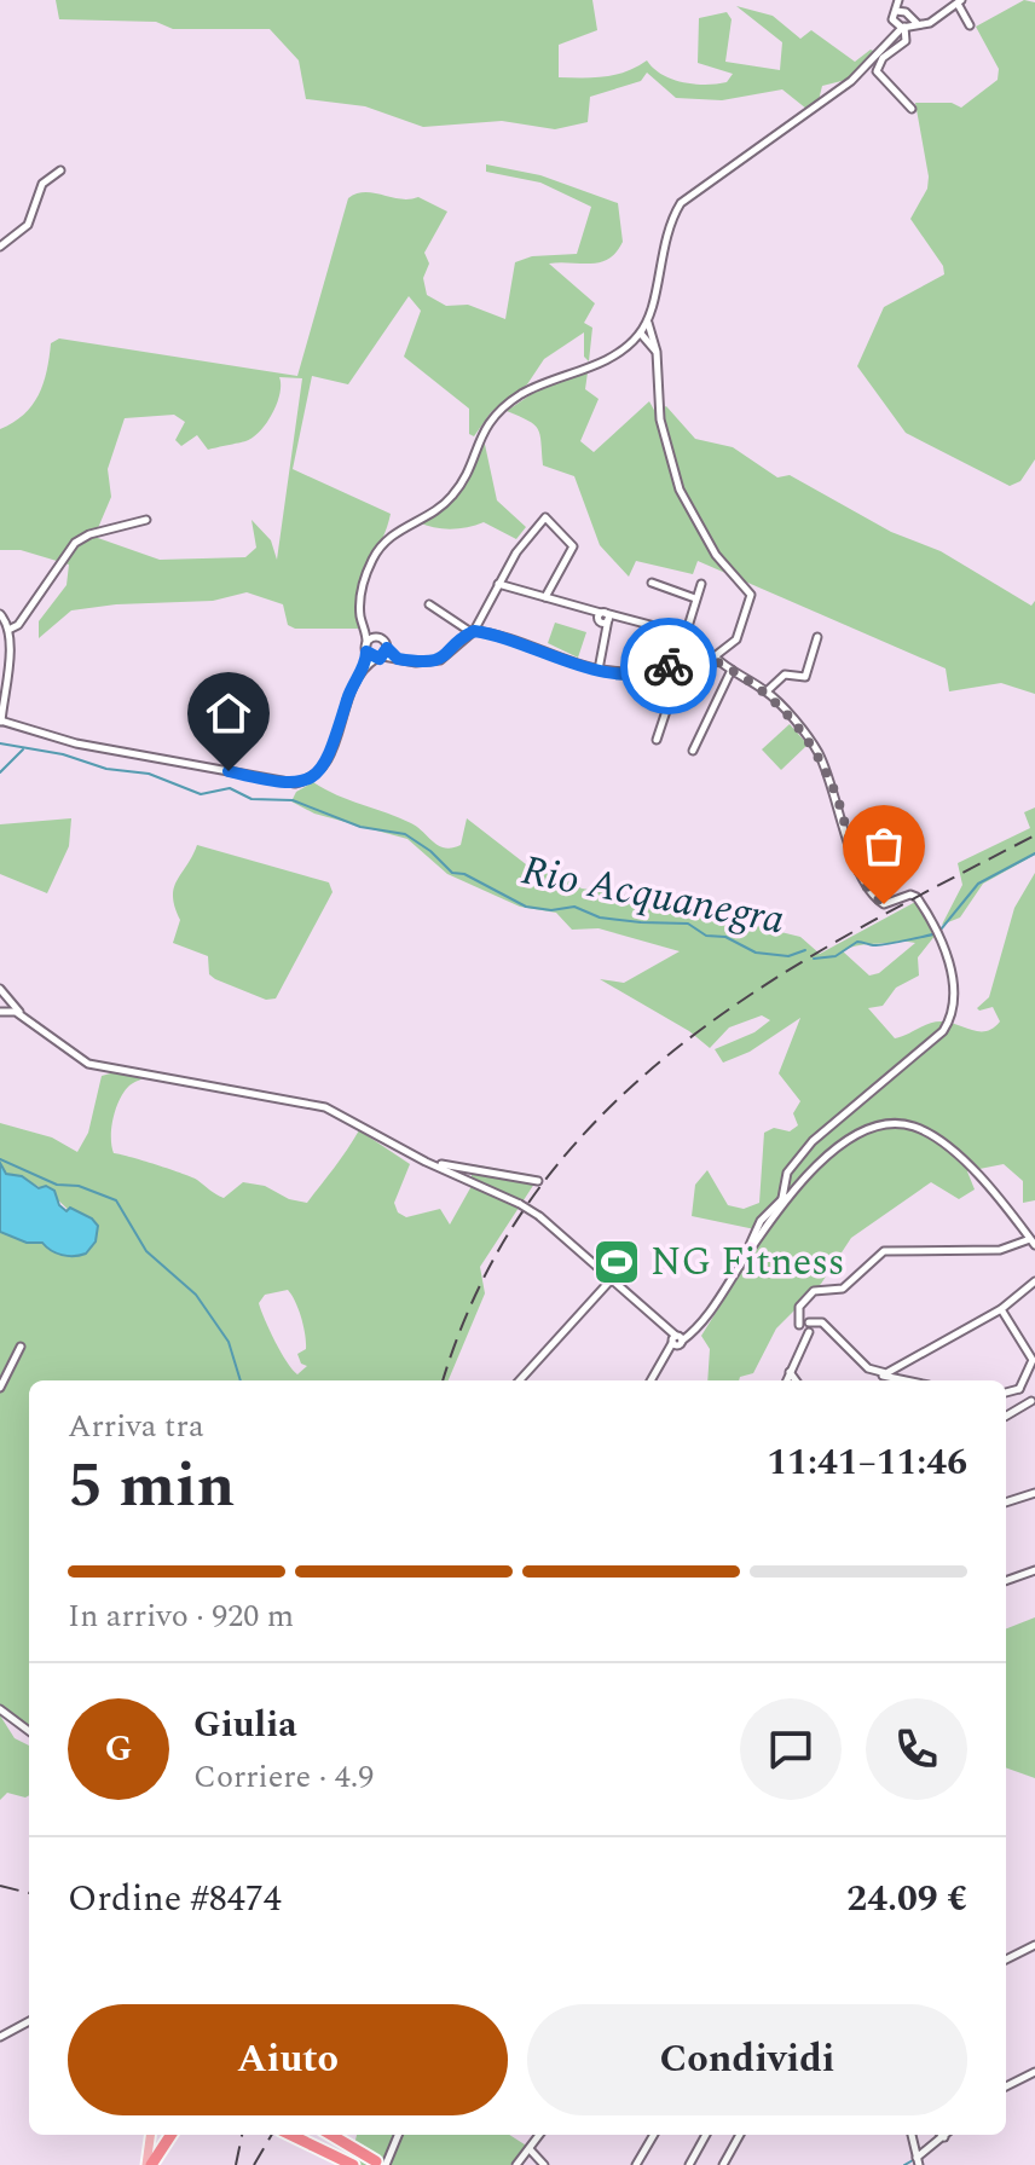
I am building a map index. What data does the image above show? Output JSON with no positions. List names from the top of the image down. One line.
{"water":["Rio Acquanegra"],"places":{"sports":["NG Fitness"]},"page":{"heading":["5 min","Arriva tra","11:41–11:46"],"panel":["Giulia","Corriere · 4.9","Ordine #8474","24.09 €"],"bar":"In arrivo · 920 m","round":"G","buttons":["Aiuto","Condividi"]}}
